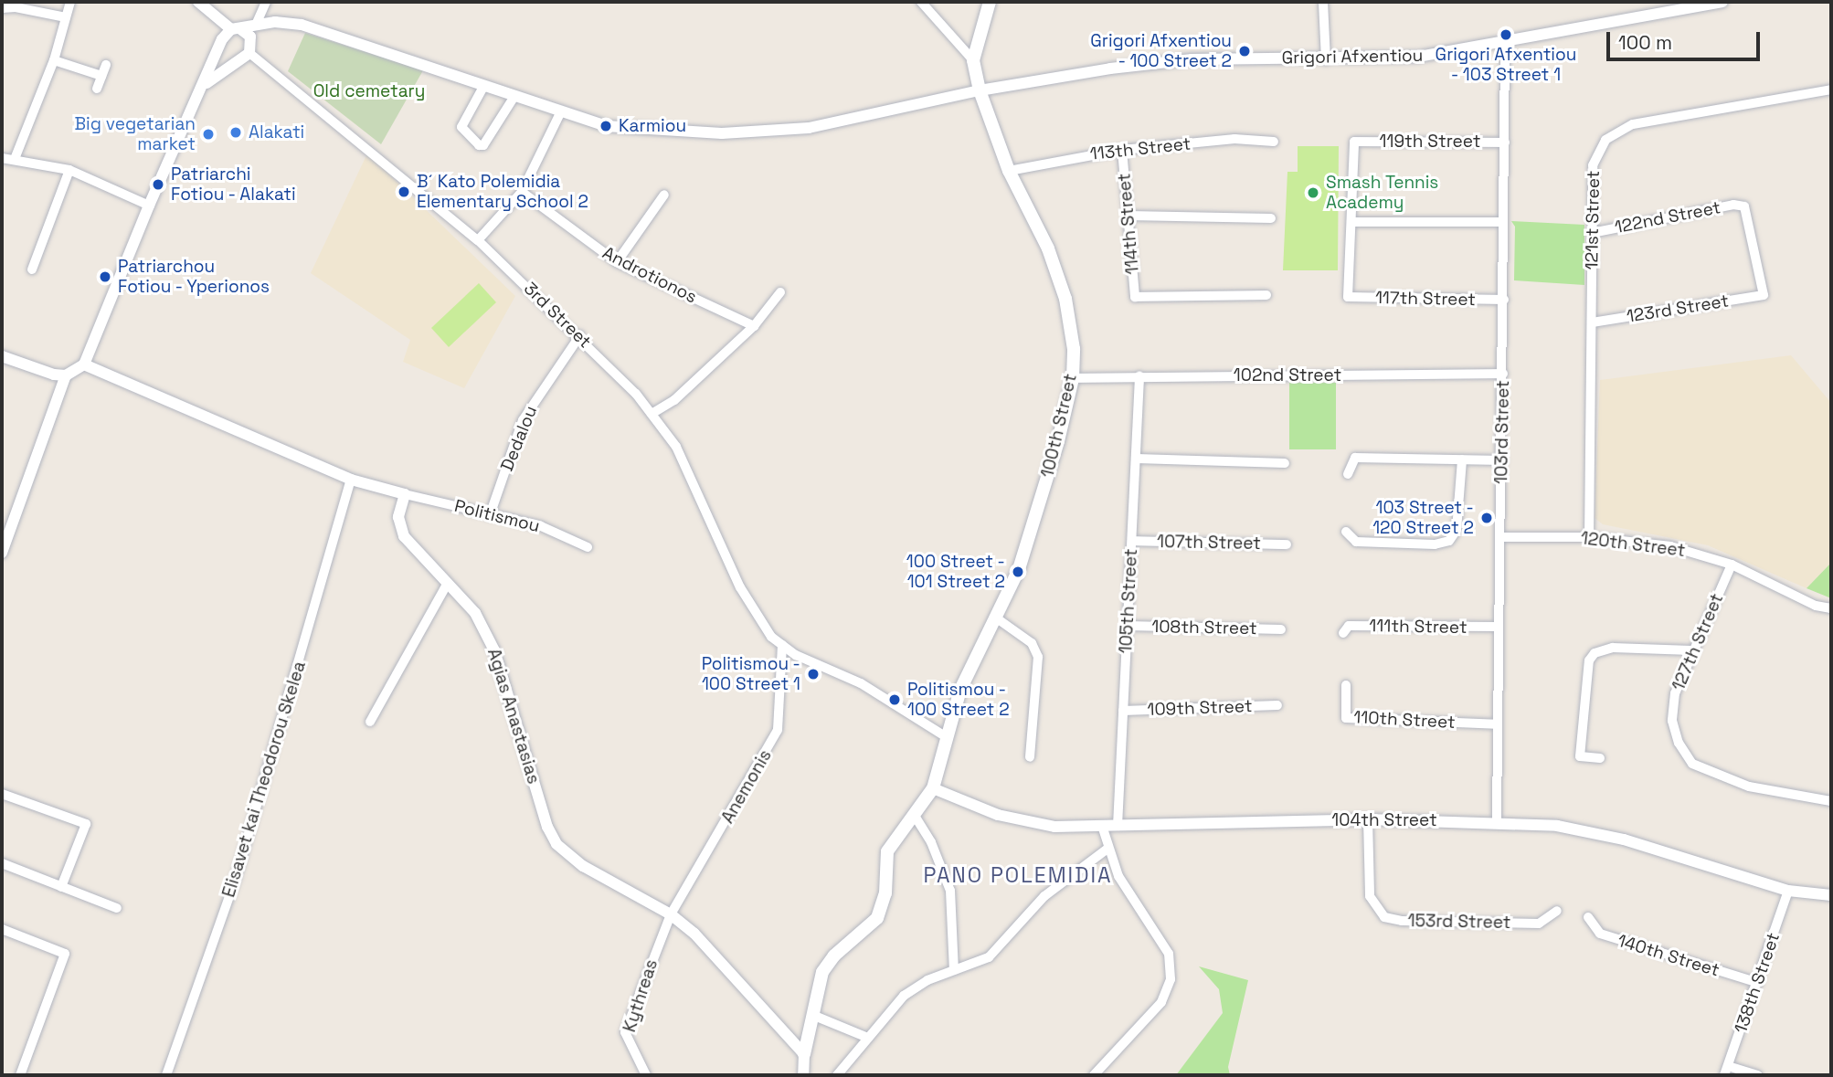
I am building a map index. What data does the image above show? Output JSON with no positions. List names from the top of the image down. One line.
{"streets":{"main road":["100th Street"],"street":["Grigori Afxentiou","119th Street","113th Street","122nd Street","121st Street","114th Street","Androtionos","117th Street","123rd Street","3rd Street","102nd Street","103rd Street","Dedalou","Politismou","107th Street","120th Street","105th Street","111th Street","108th Street","127th Street","109th Street","Agias Anastasias","110th Street","Elisavet kai Theodorou Skelea","Anemonis","104th Street","153rd Street","140th Street","138th Street","Kythreas"]},"crossings":[["Grigori Afxentiou","100th Street"],["Grigori Afxentiou","103rd Street"],["119th Street","117th Street"],["119th Street","103rd Street"],["113th Street","114th Street"],["113th Street","100th Street"],["122nd Street","121st Street"],["122nd Street","123rd Street"],["121st Street","123rd Street"],["121st Street","120th Street"],["117th Street","103rd Street"],["3rd Street","Dedalou"],["3rd Street","Anemonis"],["102nd Street","100th Street"],["102nd Street","103rd Street"],["102nd Street","105th Street"],["100th Street","104th Street"],["103rd Street","120th Street"],["103rd Street","111th Street"],["103rd Street","110th Street"],["103rd Street","104th Street"],["Dedalou","Politismou"],["Politismou","Agias Anastasias"],["107th Street","105th Street"],["120th Street","127th Street"],["105th Street","108th Street"],["105th Street","109th Street"],["105th Street","104th Street"],["Agias Anastasias","Anemonis"],["Agias Anastasias","Kythreas"],["Anemonis","Kythreas"],["104th Street","153rd Street"],["104th Street","138th Street"],["140th Street","138th Street"]],"districts":["PANO POLEMIDIA"],"parks":["Old cemetary"],"places":["Grigori Afxentiou - 103 Street 1","Grigori Afxentiou - 100 Street 2","Karmiou","Alakati","Big vegetarian market","Patriarchi Fotiou - Alakati","B´ Kato Polemidia Elementary School 2","Smash Tennis Academy","Patriarchou Fotiou - Yperionos","103 Street - 120 Street 2","100 Street - 101 Street 2","Politismou - 100 Street 1","Politismou - 100 Street 2"],"scale_bar":"100 m"}
